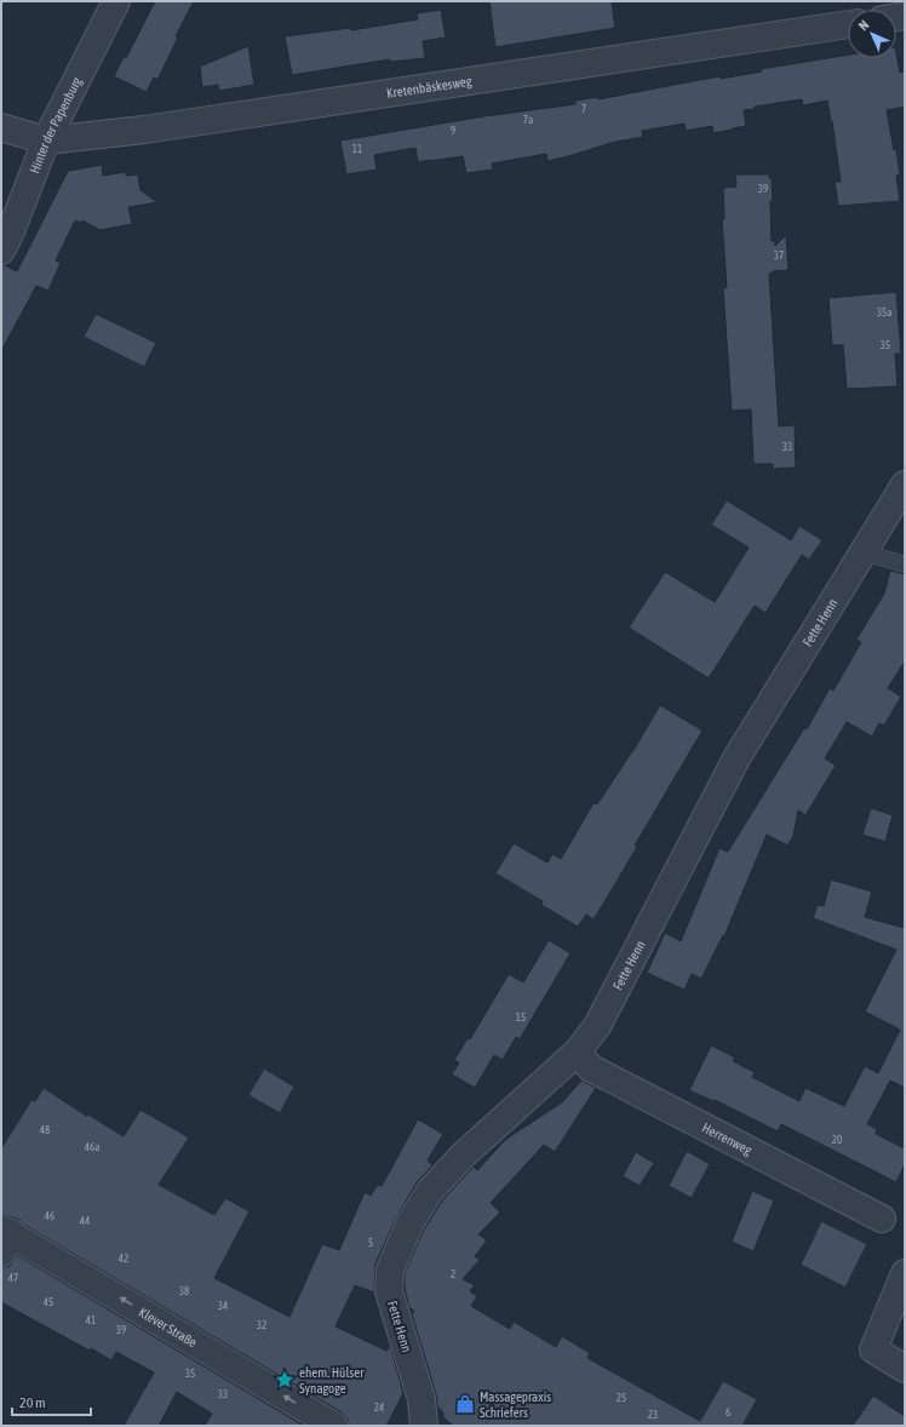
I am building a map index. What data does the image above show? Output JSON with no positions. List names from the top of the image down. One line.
{"streets":{"street":["Kretenbäskesweg","Hinter der Papenburg","Fette Henn","Herrenweg","Klever Straße"]},"crossings":[["Kretenbäskesweg","Hinter der Papenburg"],["Fette Henn","Herrenweg"]],"one_way":["Klever Straße"],"places":{"place":["ehem. Hülser Synagoge"],"shop":["Massagepraxis Schriefers"]},"house_numbers":["7","7a","9","11","39","37","35a","35","33","15","48","20","46a","46","44","5","42","2","47","38","45","34","41","32","39","35","33","25","24","6","23"],"scale_bar":"20 m","north":"top left"}
